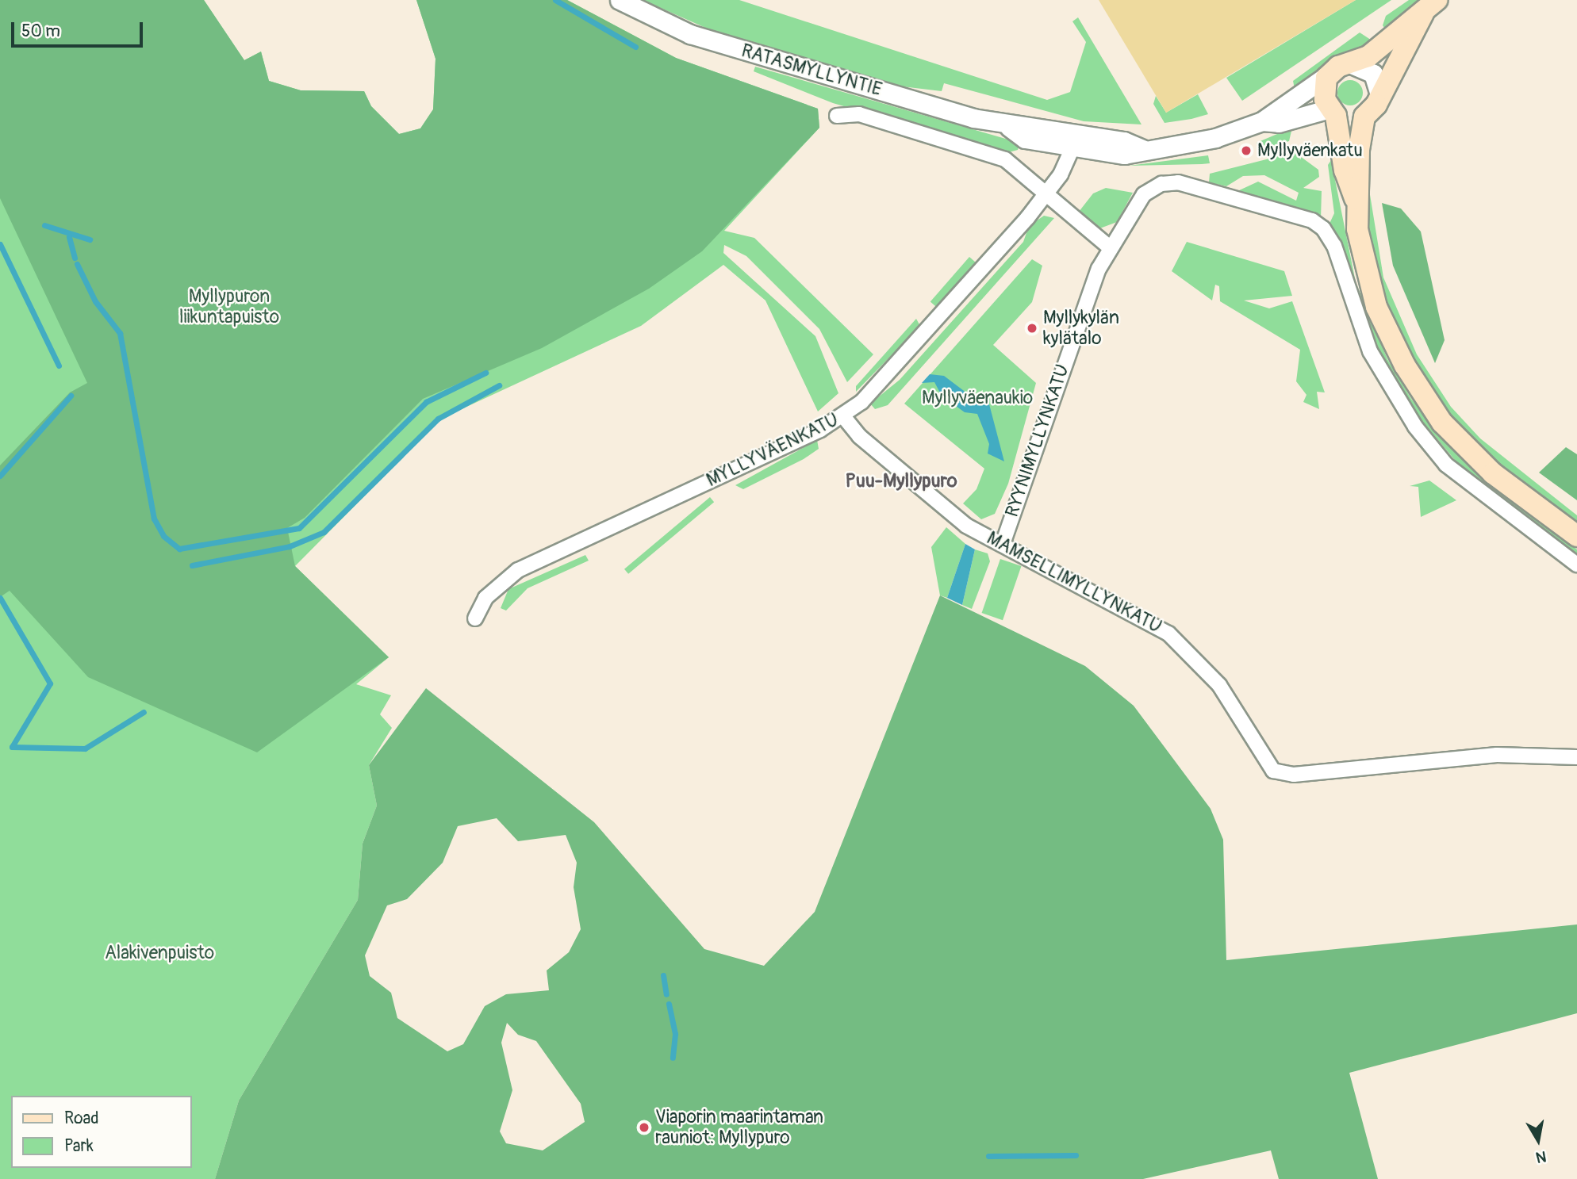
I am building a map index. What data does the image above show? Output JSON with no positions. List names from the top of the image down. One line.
{"streets":{"street":["RATASMYLLYNTIE","RYYNIMYLLYNKATU","MYLLYVÄENKATU","MAMSELLIMYLLYNKATU"]},"crossings":[["RATASMYLLYNTIE","MYLLYVÄENKATU"],["RYYNIMYLLYNKATU","MAMSELLIMYLLYNKATU"],["MYLLYVÄENKATU","MAMSELLIMYLLYNKATU"]],"districts":["Puu-Myllypuro"],"parks":["Myllypuron liikuntapuisto","Myllyväenaukio","Alakivenpuisto"],"places":["Myllyväenkatu","Myllykylän kylätalo","Viaporin maarintaman rauniot: Myllypuro"],"legend":["Road","Park"],"scale_bar":"50 m","north":"bottom"}
